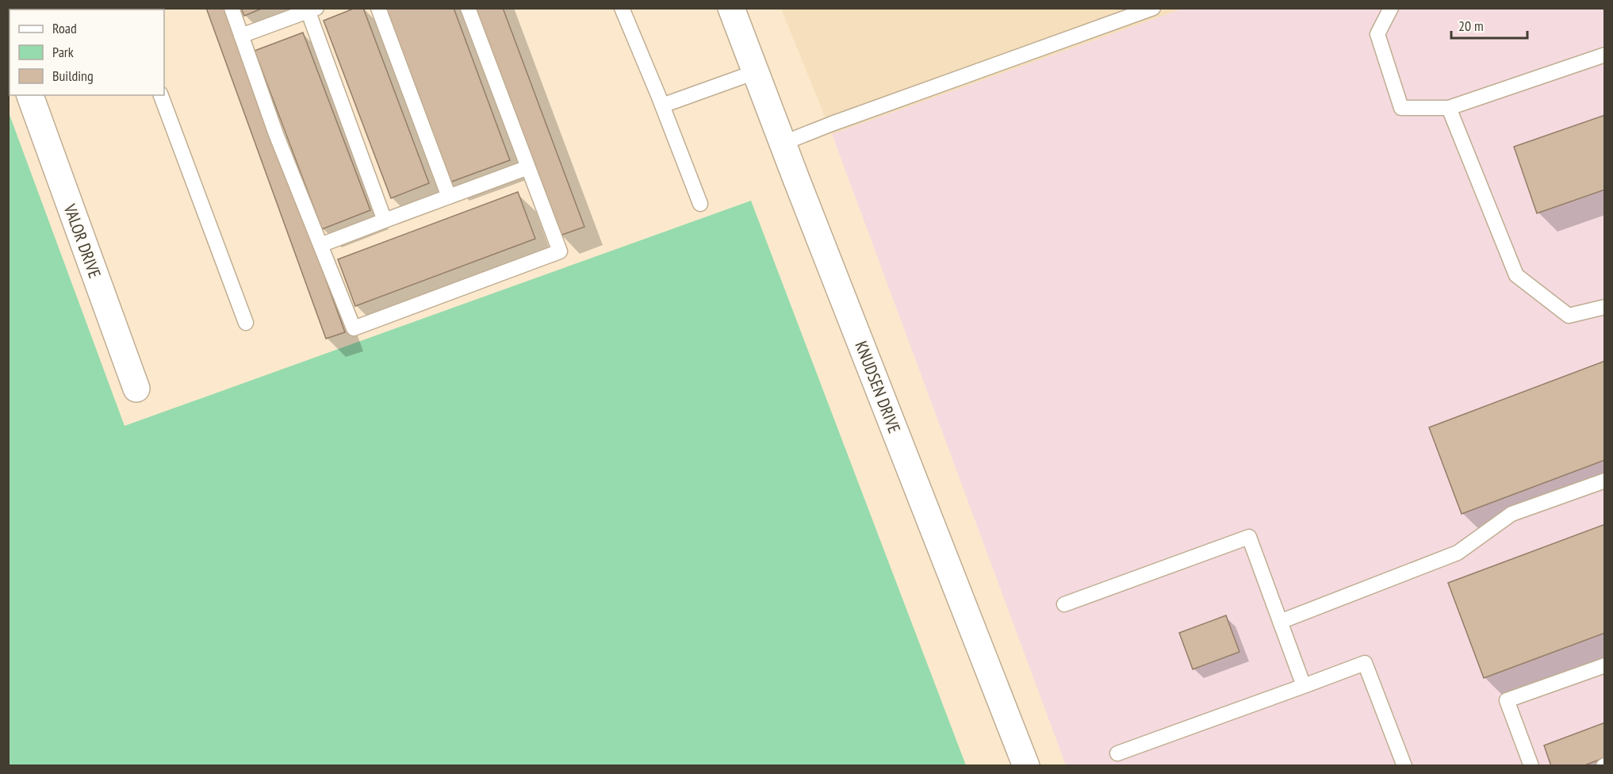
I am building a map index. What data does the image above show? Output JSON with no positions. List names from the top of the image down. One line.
{"streets":{"main road":["VALOR DRIVE","KNUDSEN DRIVE"]},"legend":["Road","Park","Building"],"scale_bar":"20 m"}
